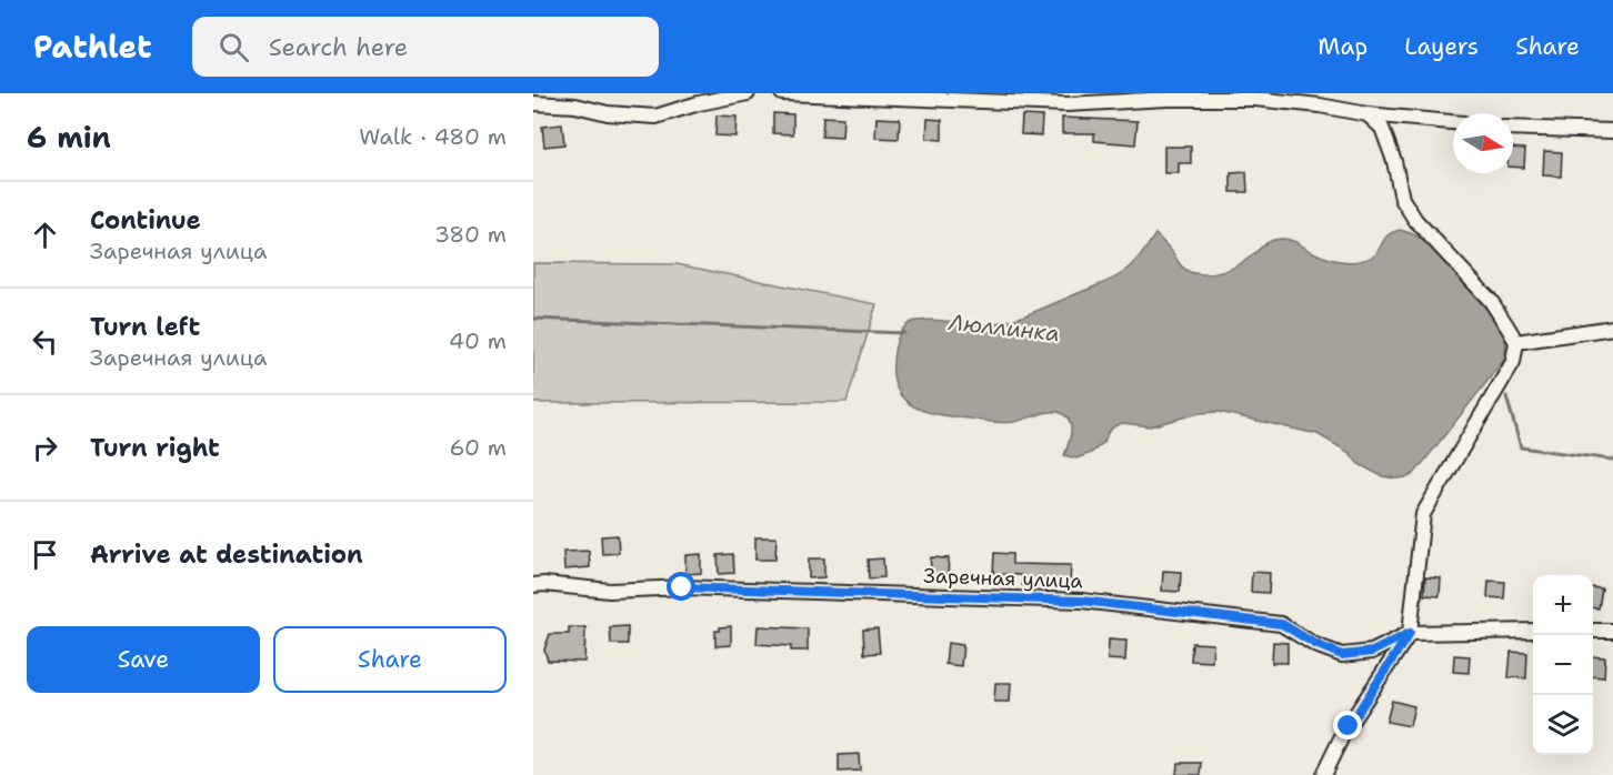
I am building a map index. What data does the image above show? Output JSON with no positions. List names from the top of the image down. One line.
{"streets":{"street":["Заречная улица"]},"water":["Люллинка"],"north":"right","page":{"header":"Pathlet","search":"Search here","nav":["Map","Layers","Share"],"heading":["6 min","Walk · 480 m"],"list":[["Continue","Заречная улица","380 m"],["Turn left","Заречная улица","40 m"],["Turn right","60 m"],"Arrive at destination"],"map_buttons":["+","−"],"buttons":["Save","Share"]}}
